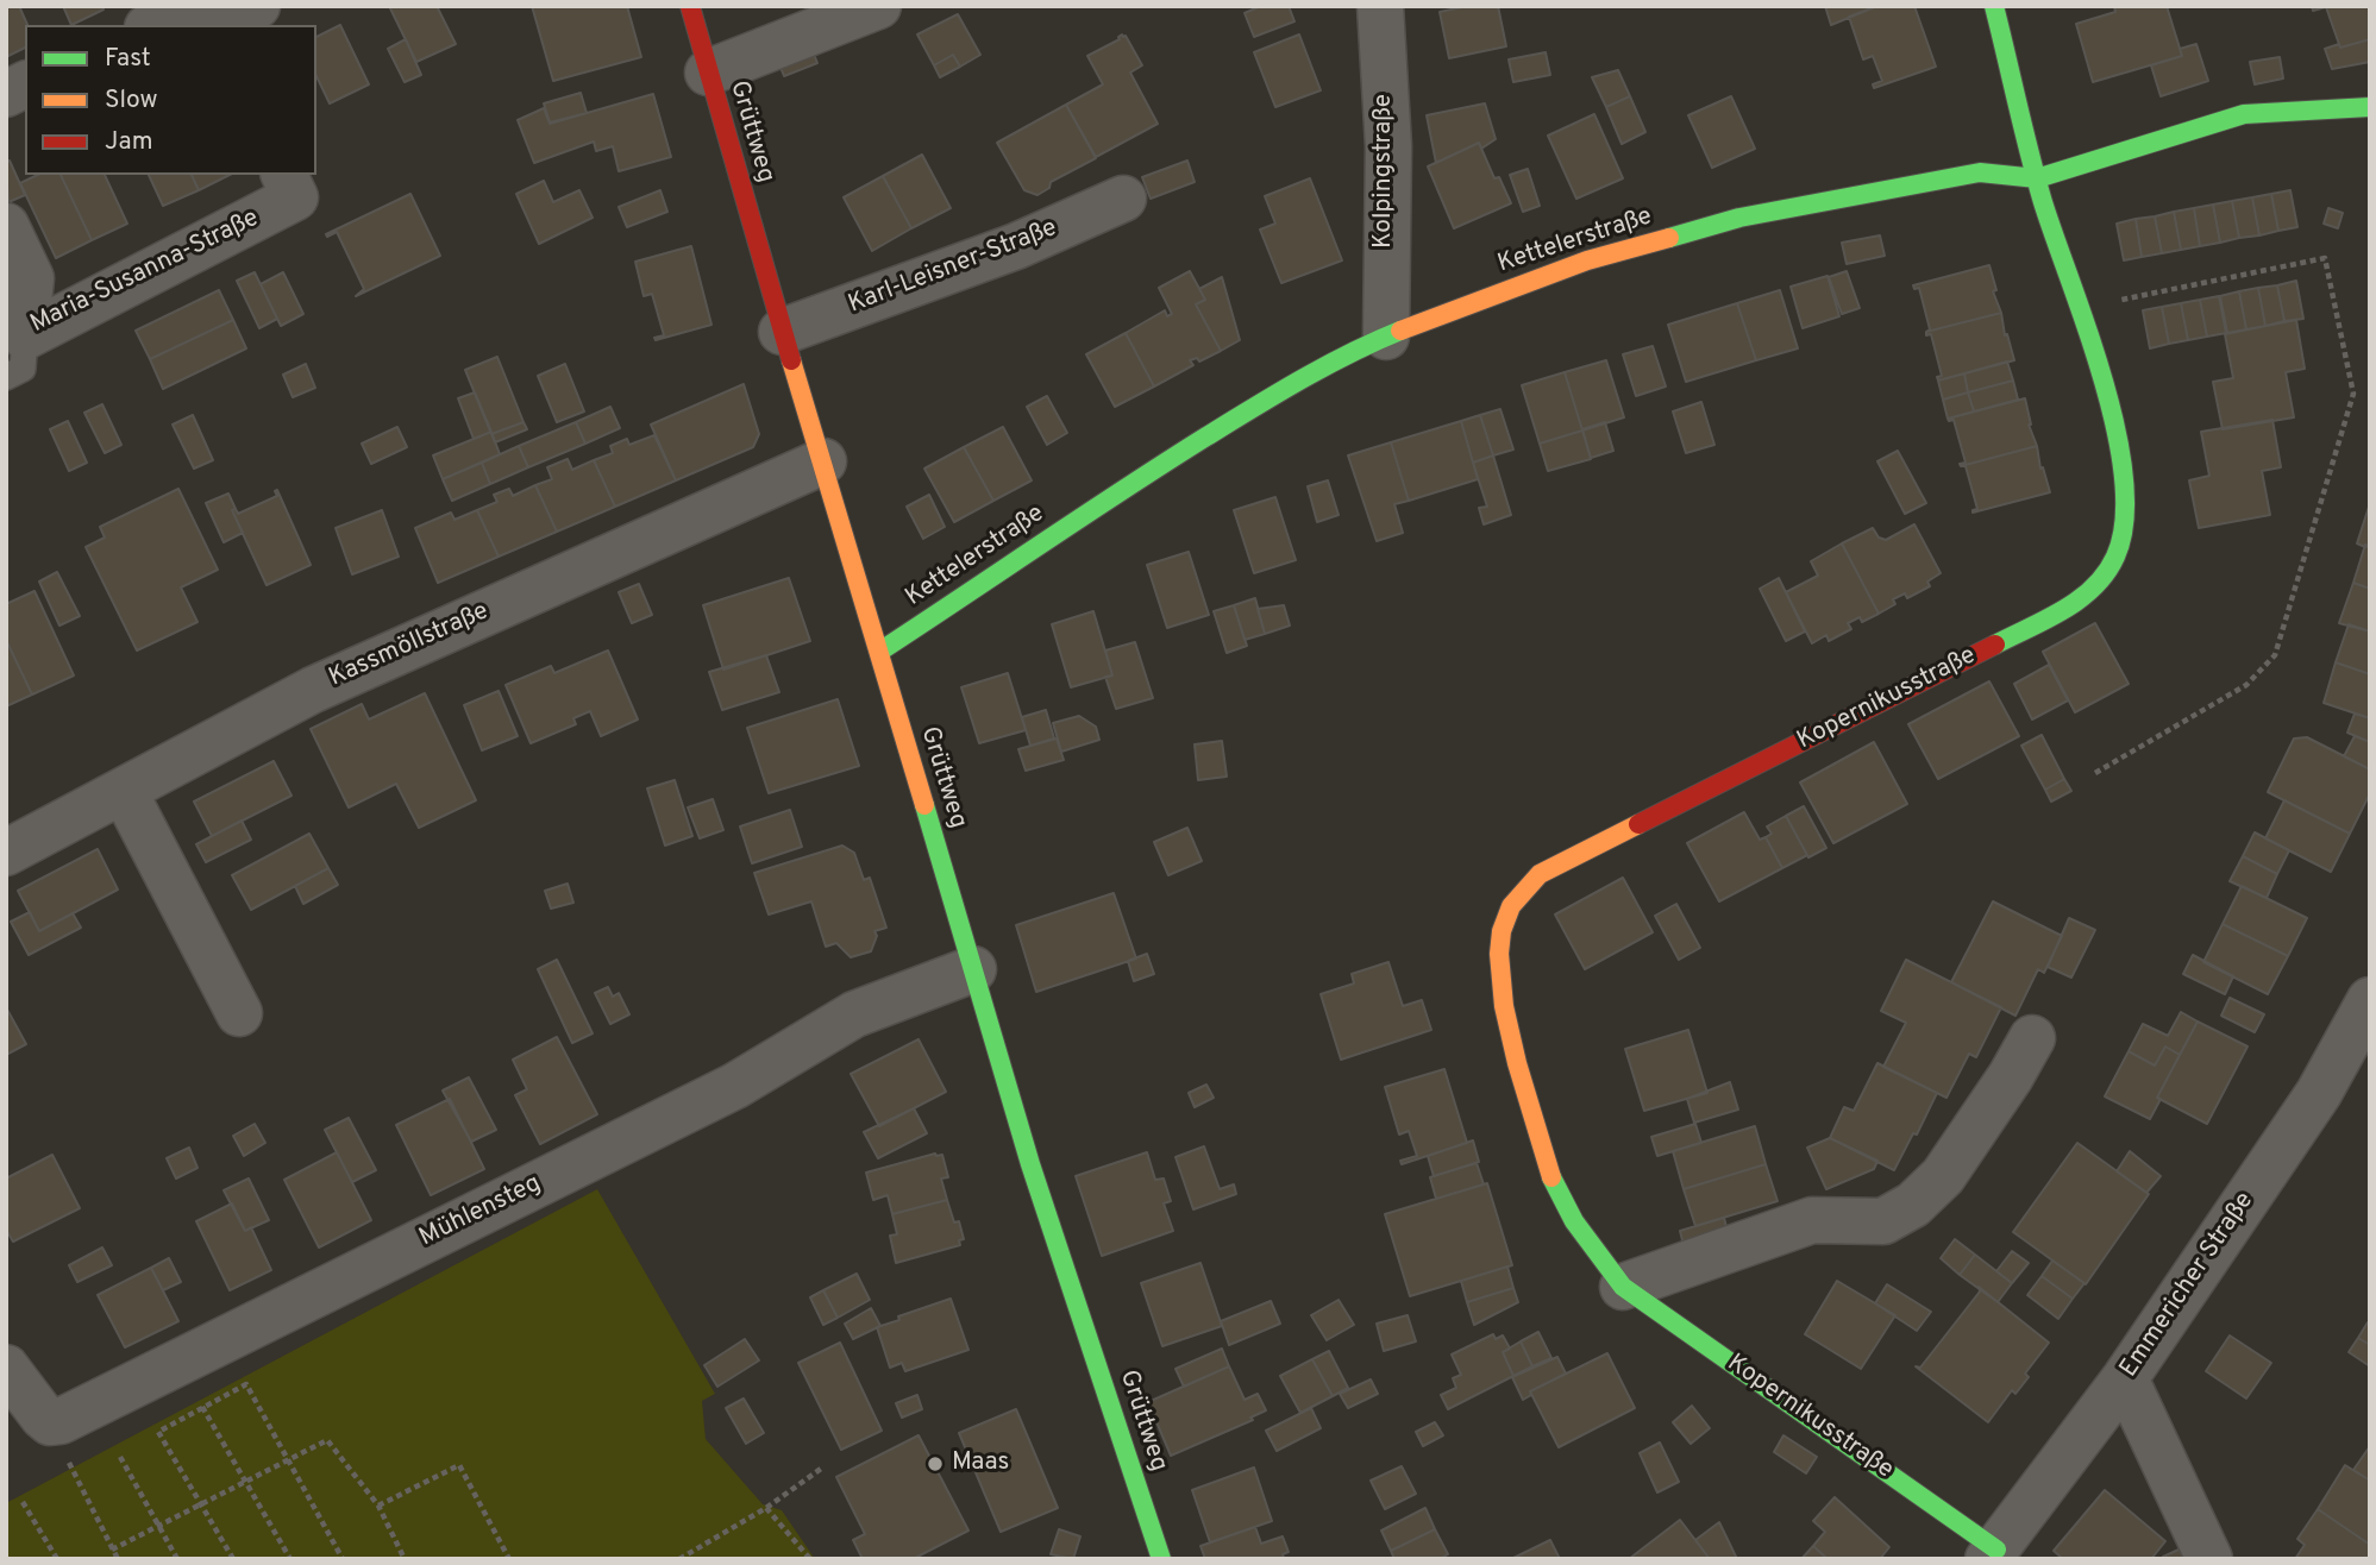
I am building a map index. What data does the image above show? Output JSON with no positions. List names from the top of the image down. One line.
{"streets":{"street":["Grüttweg","Kolpingstraße","Kettelerstraße","Karl-Leisner-Straße","Maria-Susanna-Straße","Kassmöllstraße","Kopernikusstraße","Mühlensteg","Emmericher Straße"]},"crossings":[["Grüttweg","Kettelerstraße"],["Grüttweg","Karl-Leisner-Straße"],["Grüttweg","Kassmöllstraße"],["Grüttweg","Mühlensteg"],["Kolpingstraße","Kettelerstraße"],["Kettelerstraße","Kopernikusstraße"],["Kopernikusstraße","Emmericher Straße"]],"places":["Maas"],"legend":["Fast","Slow","Jam"]}
